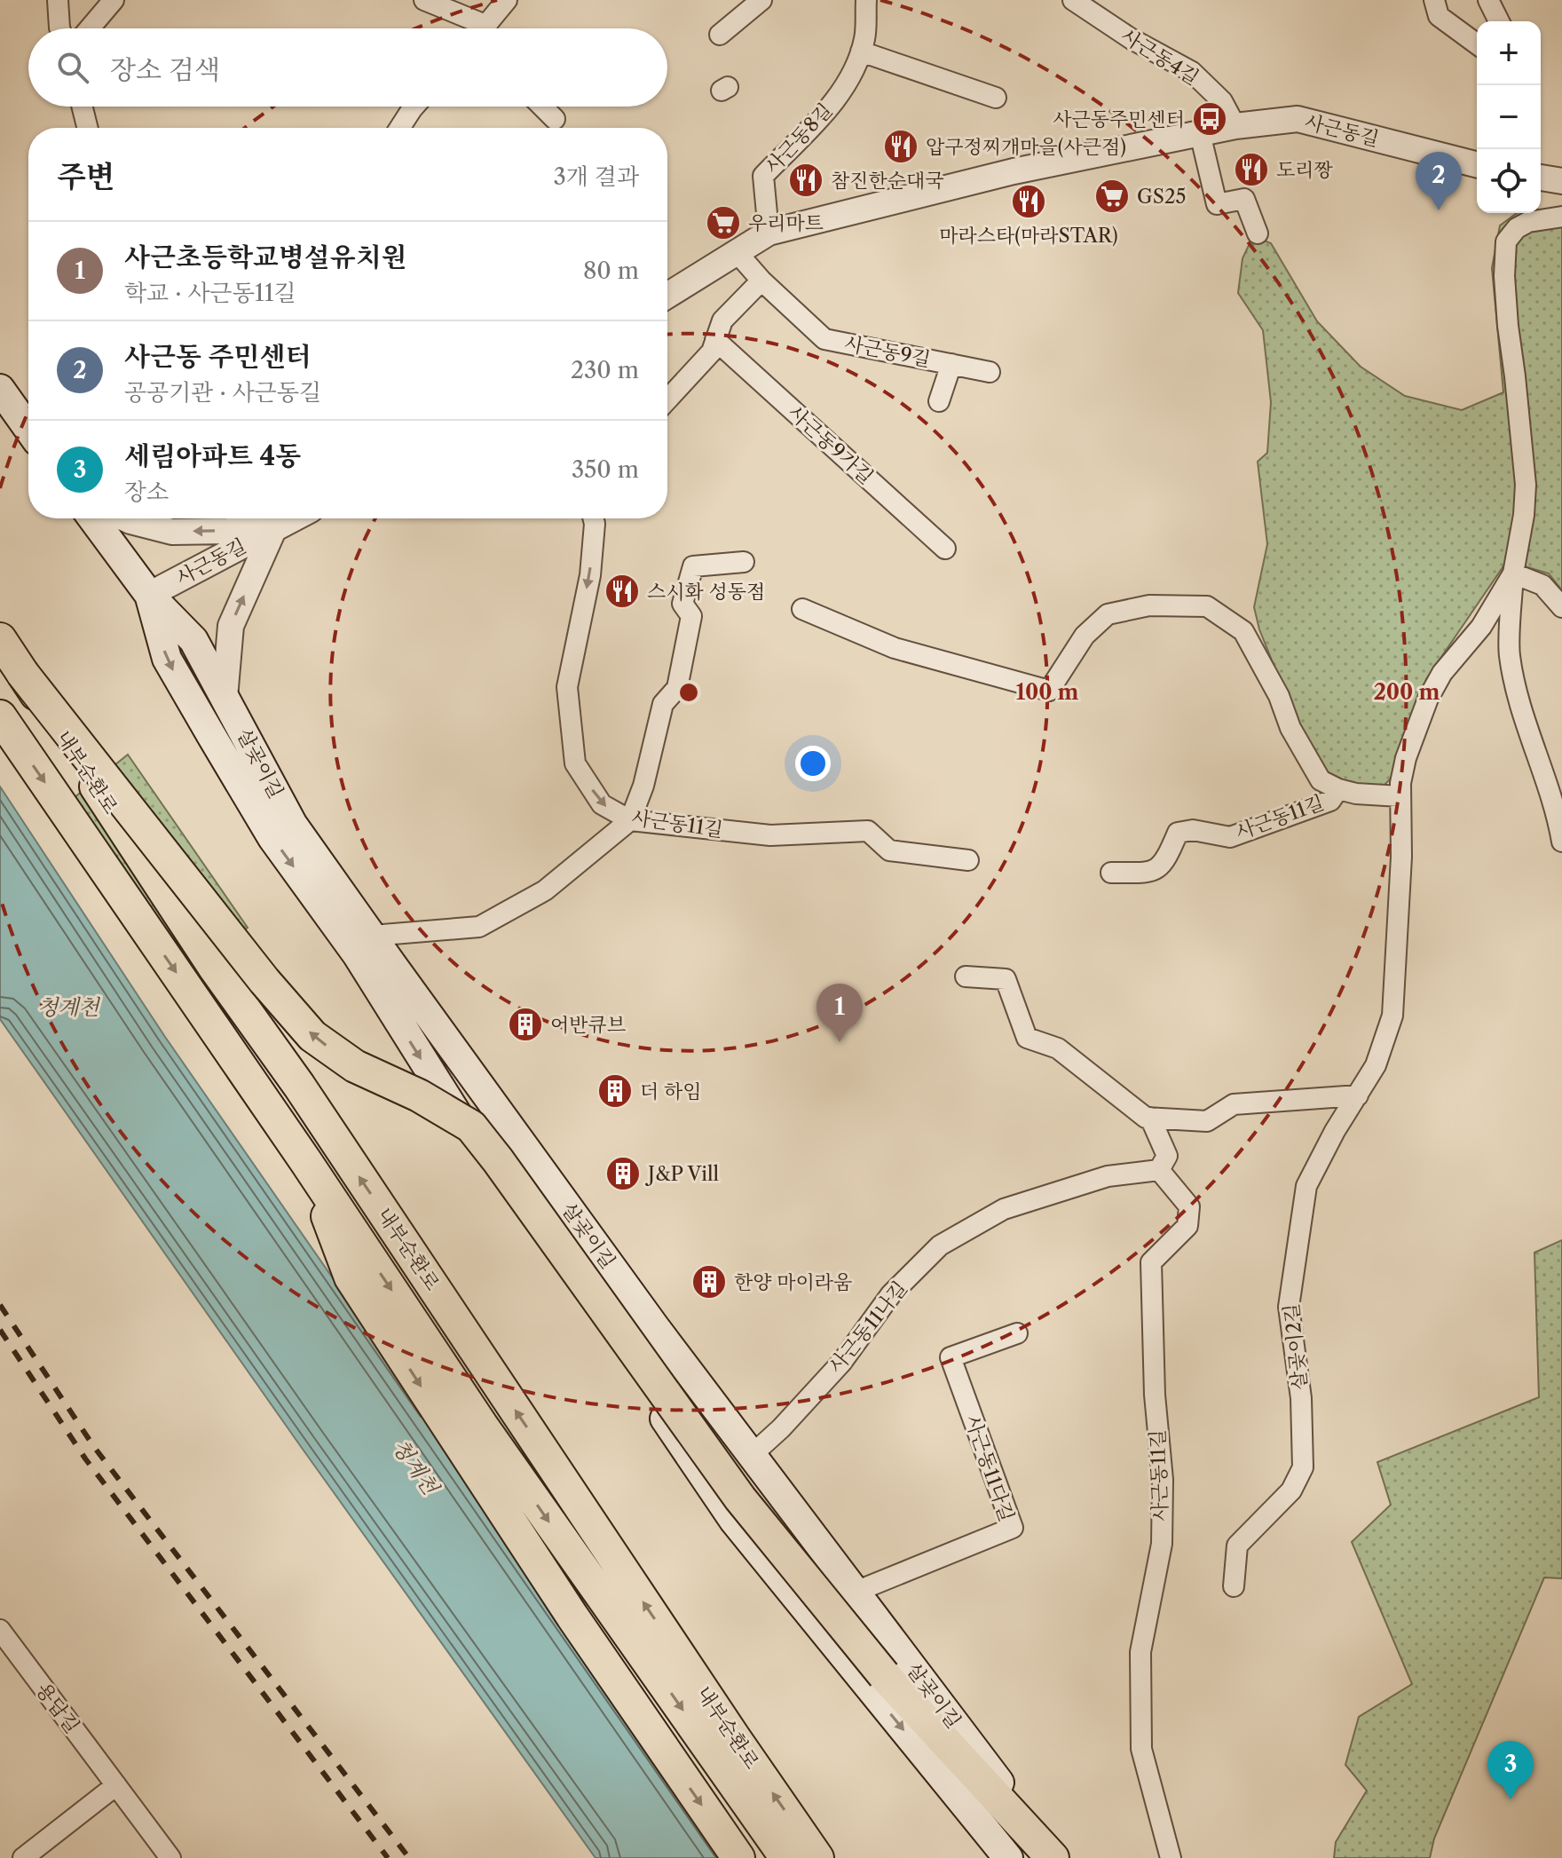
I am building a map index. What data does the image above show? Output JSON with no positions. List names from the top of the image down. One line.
{"streets":{"highway":["내부순환로"],"main road":["살곶이길"],"street":["사근동4길","사근동길","사근동8길","사근동9길","사근동9가길","사근동11길","사근동11나길","살곶이2길","사근동11다길","용답길"]},"crossings":[["사근동4길","사근동길"],["사근동길","사근동8길"],["사근동길","사근동9길"],["사근동길","살곶이길"],["살곶이길","사근동11나길"],["살곶이길","사근동11다길"],["사근동11길","사근동11나길"]],"water":["청계천"],"places":{"bus stop":["사근동주민센터"],"restaurant":["압구정찌개마을(사근점)","도리짱","참진한순대국","마라스타(마라STAR)","스시화 성동점"],"supermarket":["GS25","우리마트"],"building":["어반큐브","더 하임","J&P Vill","한양 마이라움"]},"page":{"map_buttons":["+","−"],"search":"장소 검색","heading":["주변","3개 결과"],"pins":["2","1","3"],"list":[{"mark":"1","name":"사근초등학교병설유치원","note":"학교 · 사근동11길","value":"80 m"},{"mark":"2","name":"사근동 주민센터","note":"공공기관 · 사근동길","value":"230 m"},{"mark":"3","name":"세림아파트 4동","note":"장소","value":"350 m"}]},"rings":["100 m","200 m"]}
